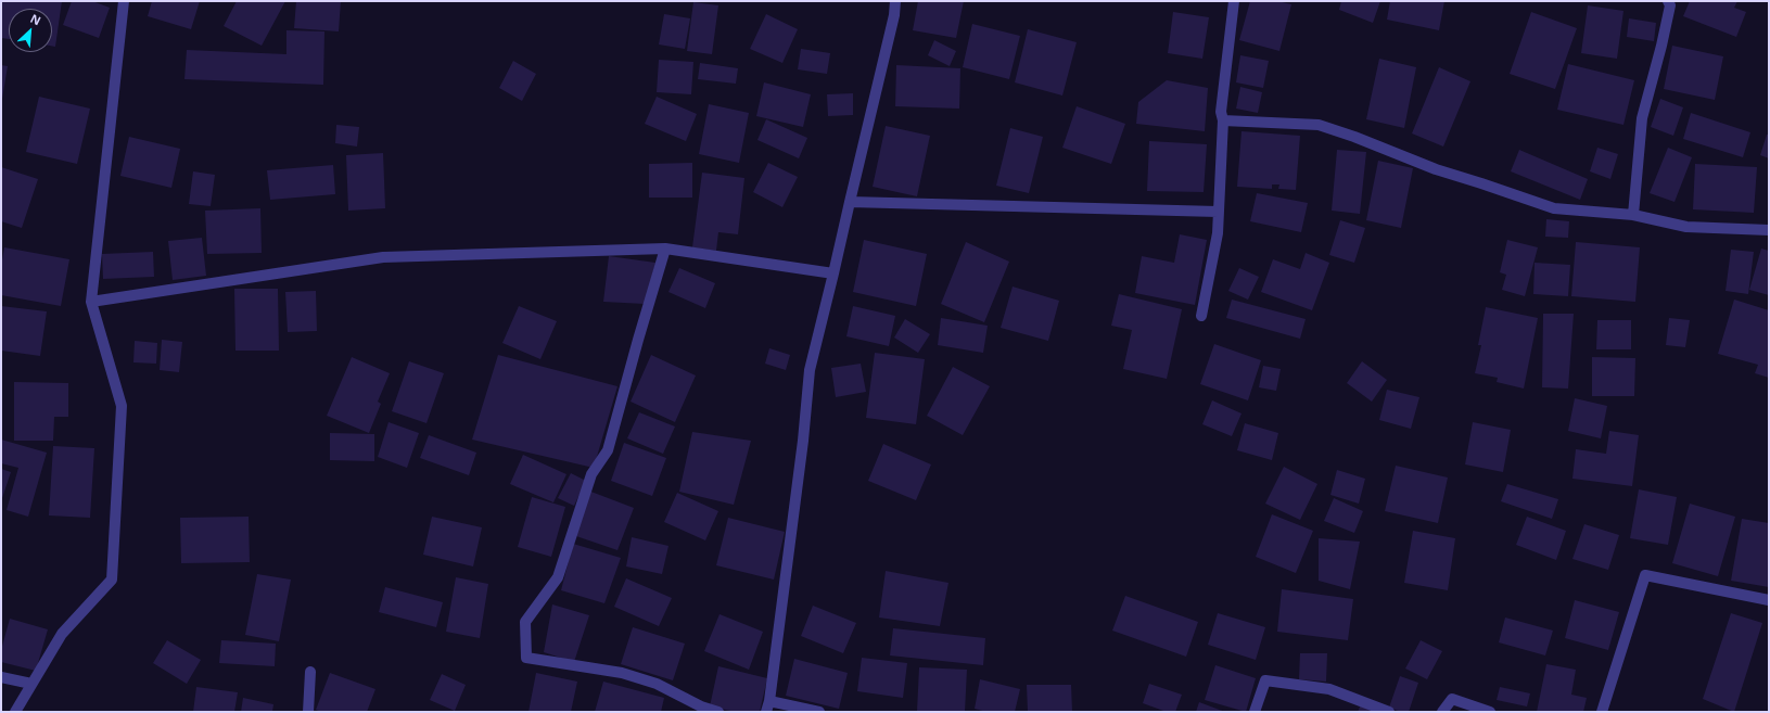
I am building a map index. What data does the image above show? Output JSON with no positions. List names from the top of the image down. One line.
{"north":"top right"}
